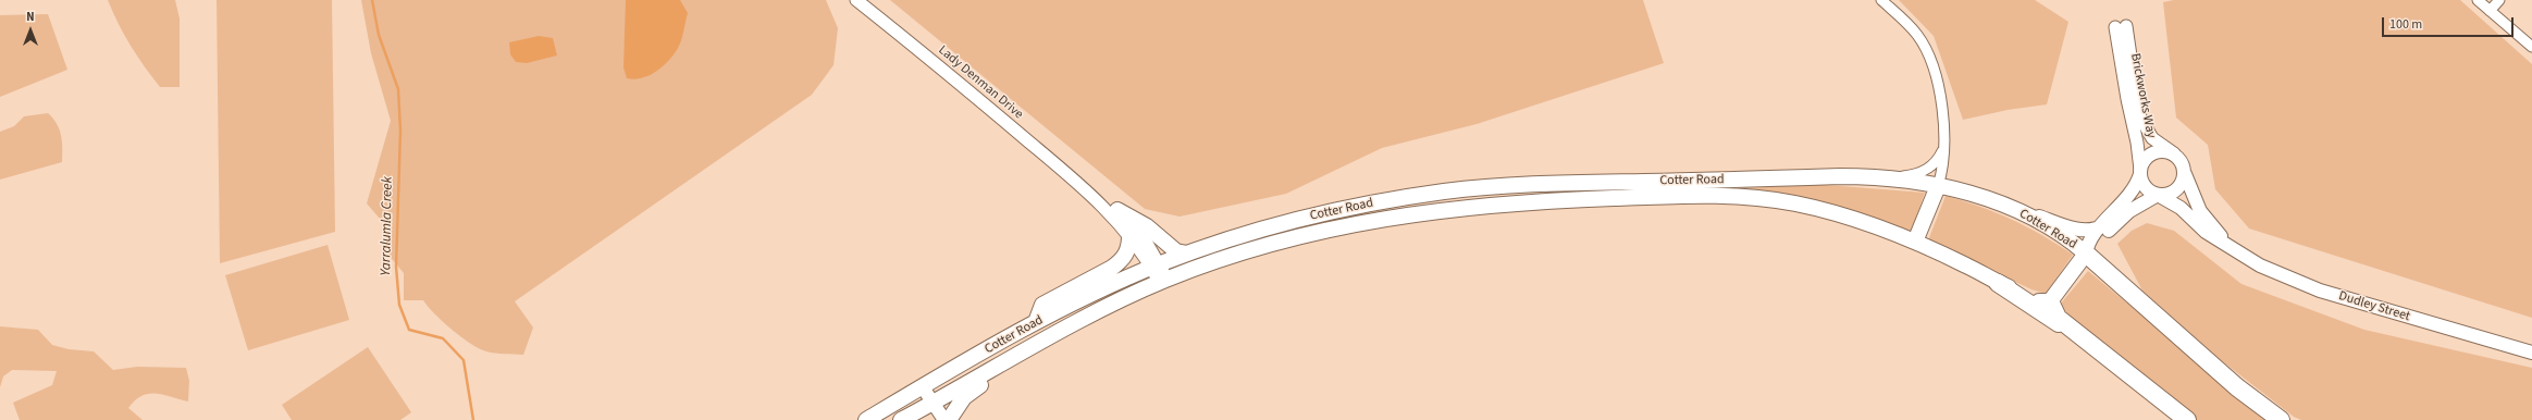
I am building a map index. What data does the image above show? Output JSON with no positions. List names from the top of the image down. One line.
{"streets":{"main road":["Cotter Road","Dudley Street"],"street":["Lady Denman Drive","Brickworks Way"]},"crossings":[["Lady Denman Drive","Cotter Road"],["Brickworks Way","Dudley Street"]],"water":["Yarralumla Creek"],"scale_bar":"100 m","north":"top"}
